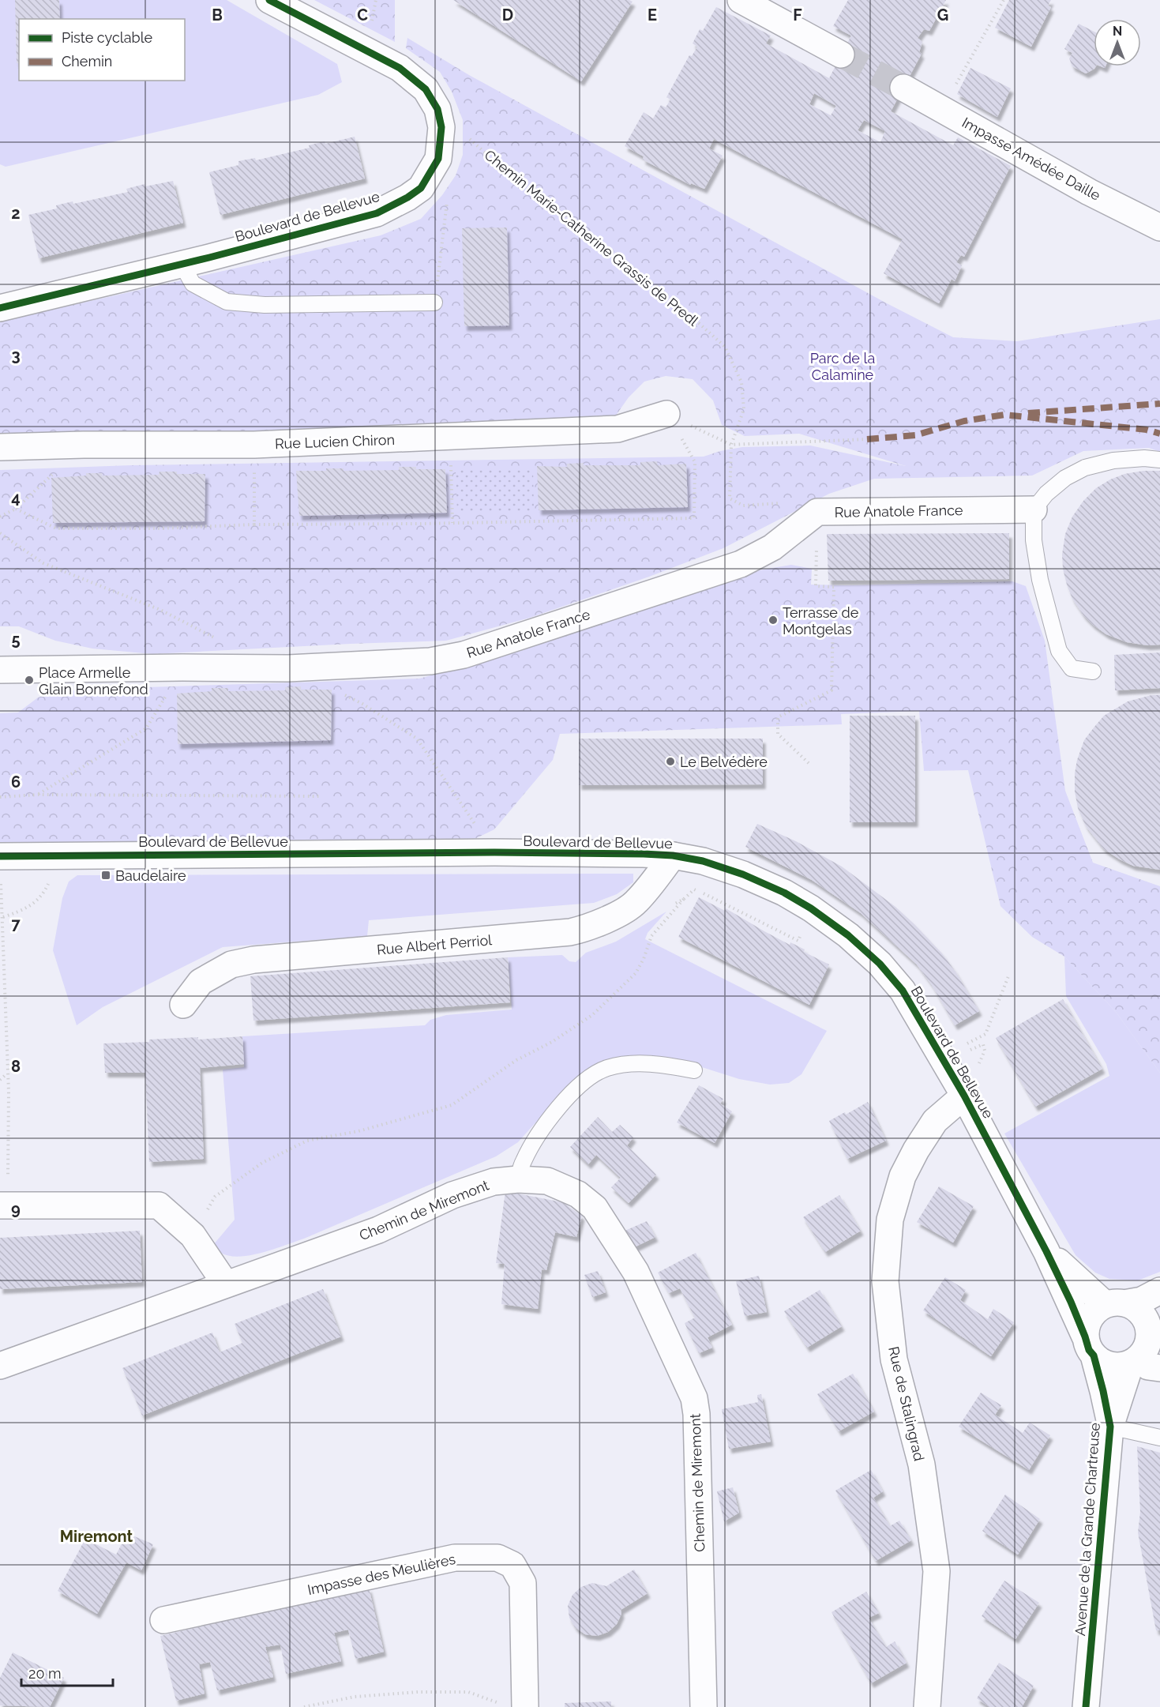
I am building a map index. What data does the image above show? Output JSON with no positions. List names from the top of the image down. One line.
{"streets":{"street":["Impasse Amédée Daille","Boulevard de Bellevue","Rue Lucien Chiron","Rue Anatole France","Rue Albert Perriol","Chemin de Miremont","Rue de Stalingrad","Avenue de la Grande Chartreuse","Impasse des Meulières"],"path":["Chemin Marie-Catherine Grassis de Predl"]},"crossings":[["Boulevard de Bellevue","Chemin Marie-Catherine Grassis de Predl"],["Boulevard de Bellevue","Rue Albert Perriol"],["Boulevard de Bellevue","Rue de Stalingrad"],["Boulevard de Bellevue","Avenue de la Grande Chartreuse"]],"districts":["Miremont"],"parks":["Parc de la Calamine"],"places":{"other":["Terrasse de Montgelas","Place Armelle Glain Bonnefond","Le Belvédère"],"transit":["Baudelaire"]},"legend":["Piste cyclable","Chemin"],"scale_bar":"20 m","north":"top","grid":{"columns":["B","C","D","E","F","G"],"rows":["2","3","4","5","6","7","8","9"]}}
